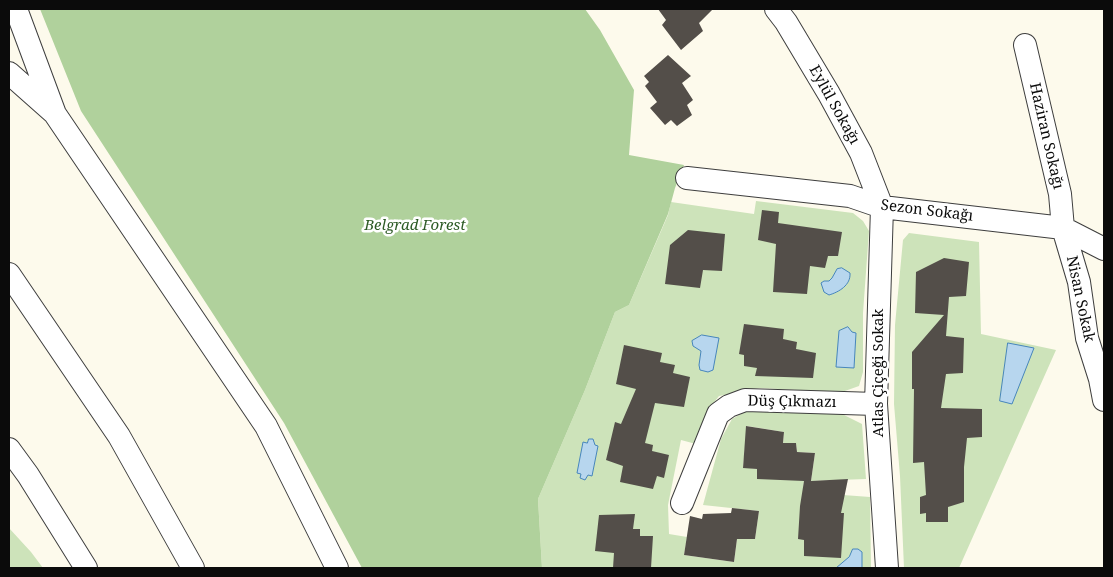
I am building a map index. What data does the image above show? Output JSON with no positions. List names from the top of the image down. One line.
{"streets":{"street":["Eylül Sokağı","Haziran Sokağı","Sezon Sokağı","Nisan Sokak","Atlas Çiçeği Sokak","Düş Çıkmazı"]},"crossings":[["Eylül Sokağı","Sezon Sokağı"],["Eylül Sokağı","Atlas Çiçeği Sokak"],["Haziran Sokağı","Sezon Sokağı"],["Haziran Sokağı","Nisan Sokak"],["Sezon Sokağı","Nisan Sokak"],["Sezon Sokağı","Atlas Çiçeği Sokak"],["Atlas Çiçeği Sokak","Düş Çıkmazı"]],"parks":["Belgrad Forest"]}
